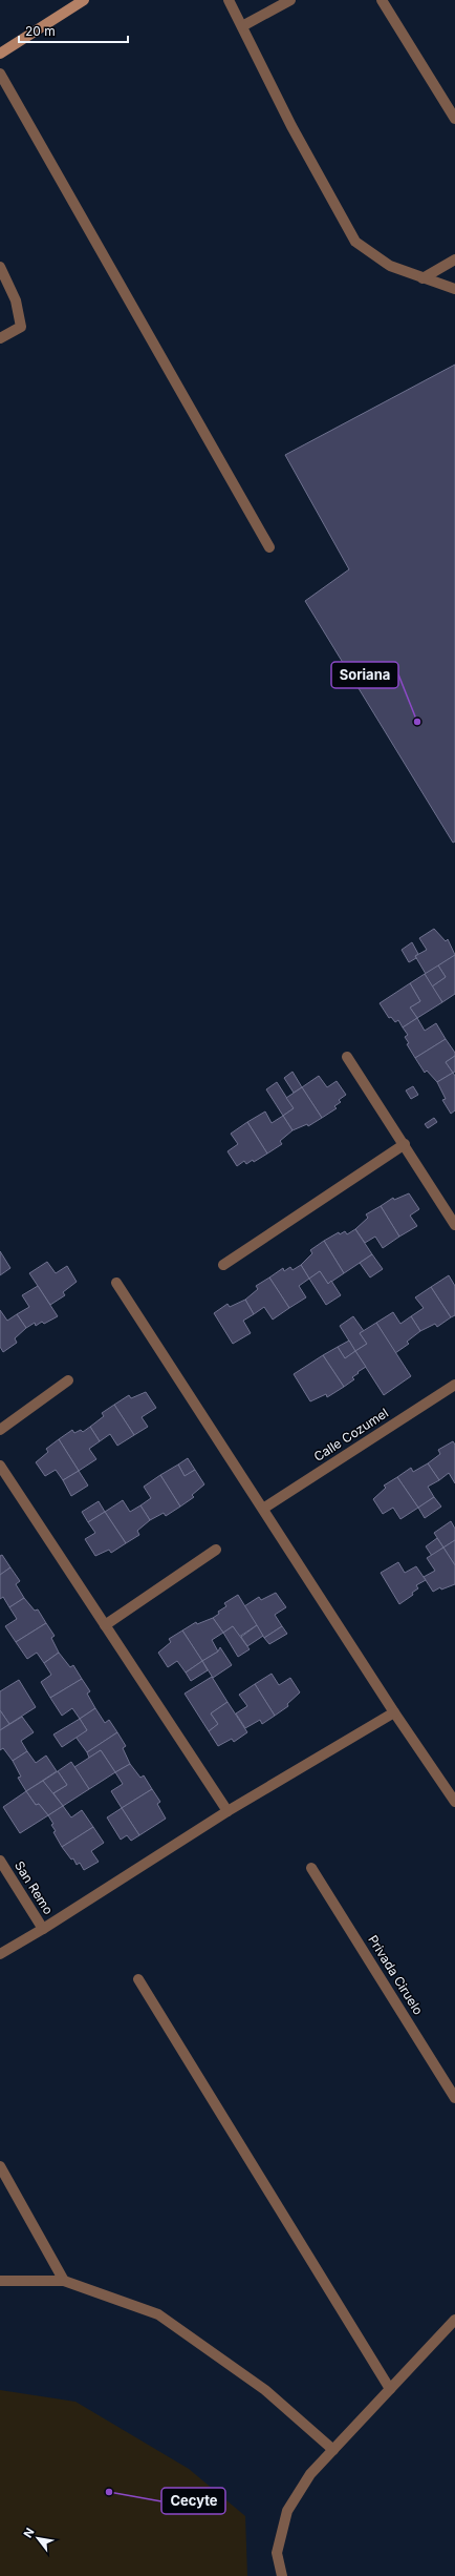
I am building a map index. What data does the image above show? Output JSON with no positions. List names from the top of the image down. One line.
{"streets":{"street":["Calle Cozumel","San Remo","Privada Ciruelo"]},"places":["Soriana","Cecyte"],"scale_bar":"20 m","north":"top left"}
